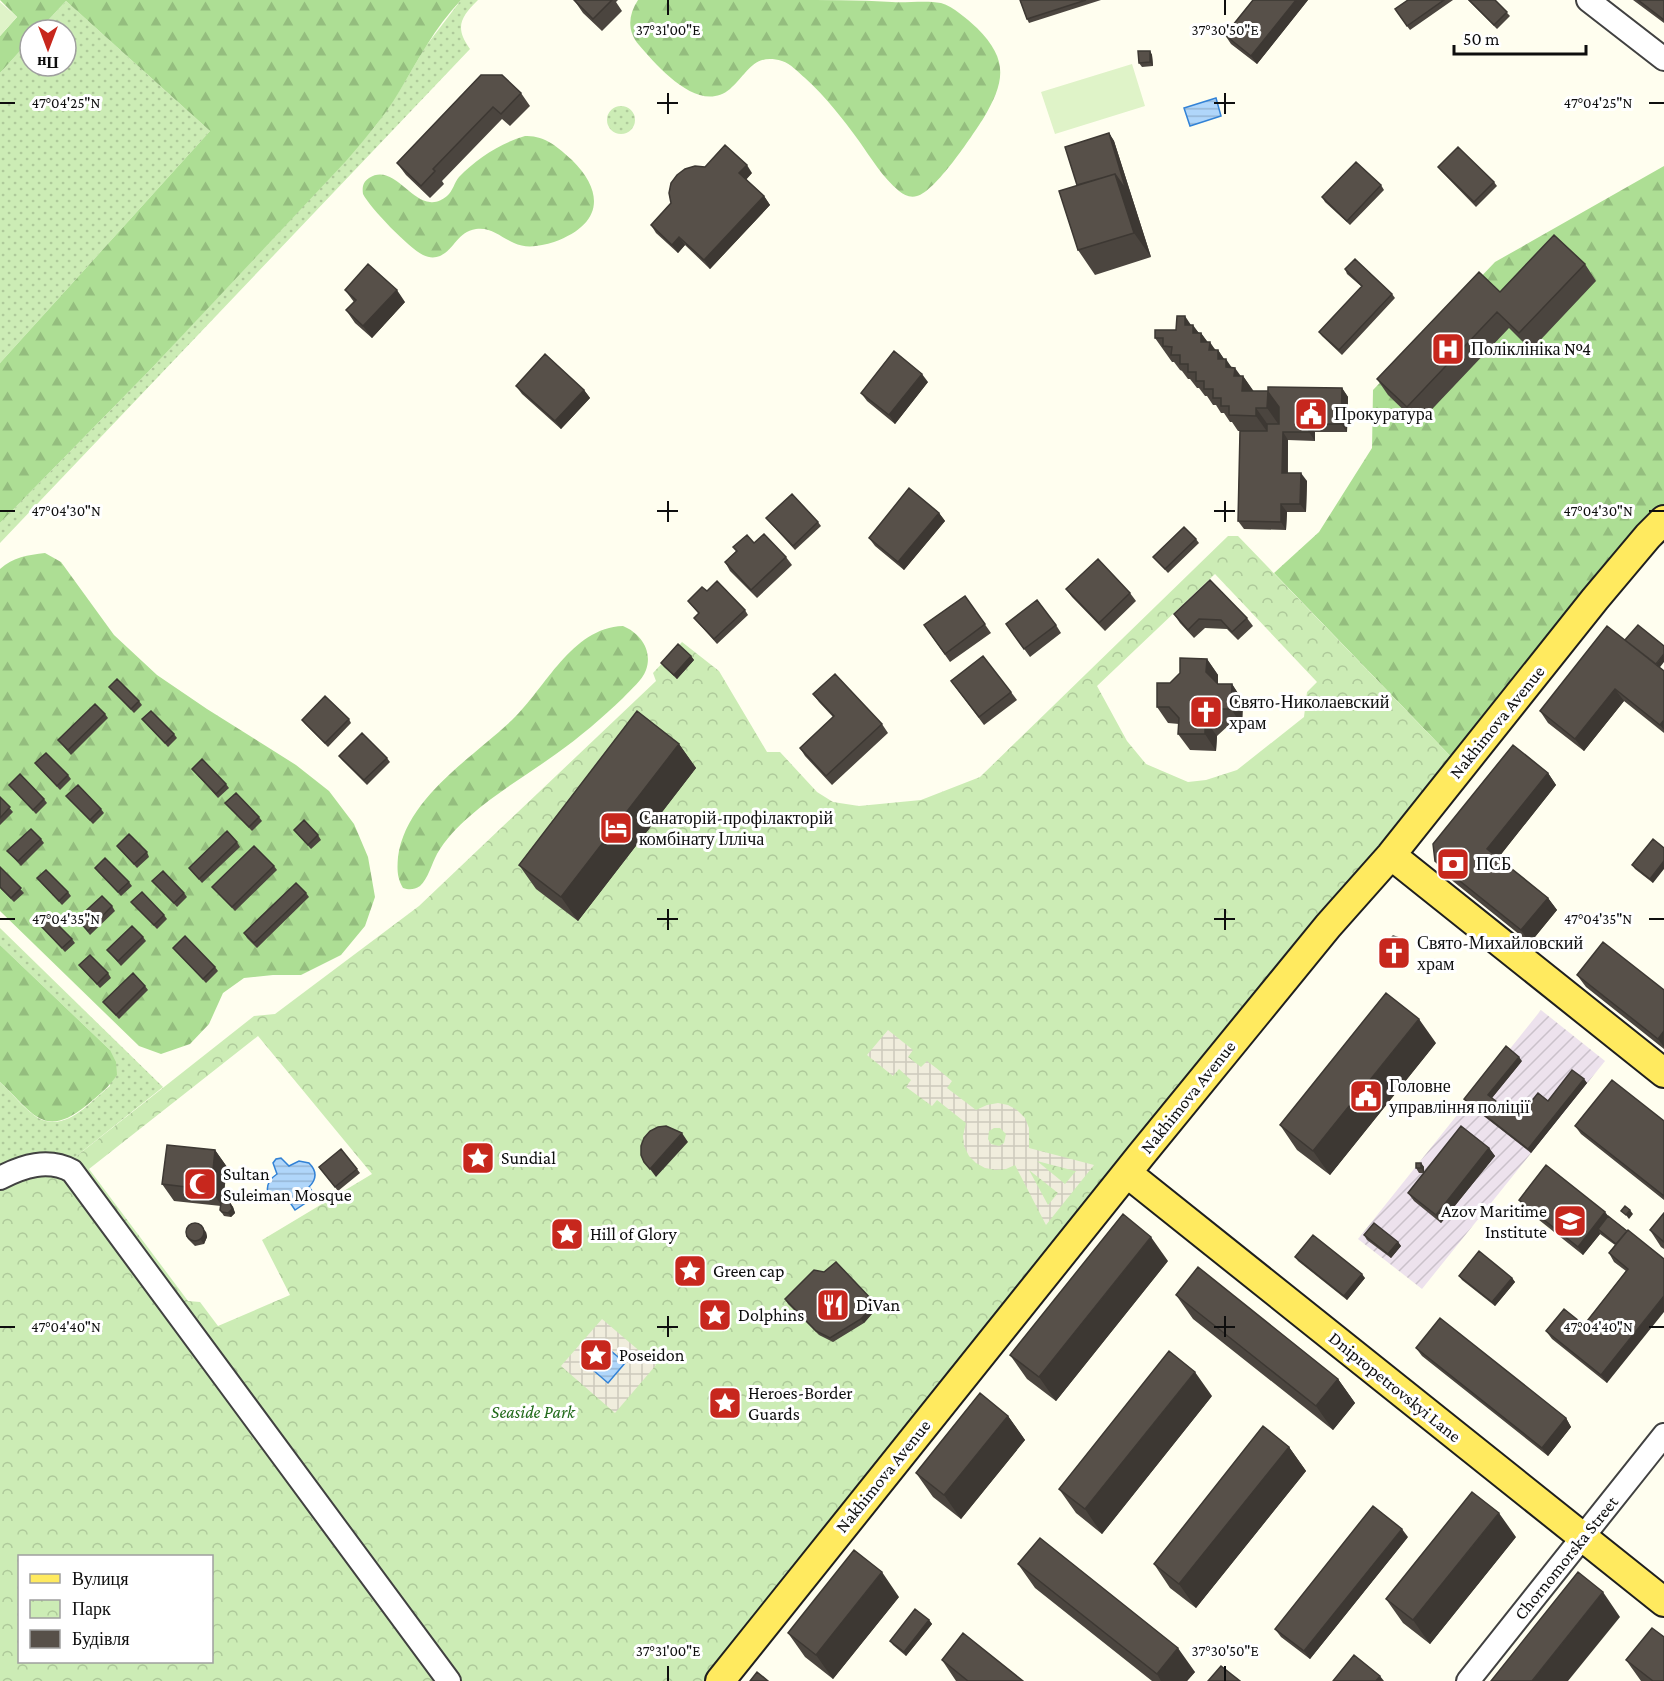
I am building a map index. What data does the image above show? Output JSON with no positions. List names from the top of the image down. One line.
{"streets":{"main road":["Nakhimova Avenue","Dnipropetrovskyi Lane"],"street":["Chornomorska Street"]},"crossings":[["Nakhimova Avenue","Dnipropetrovskyi Lane"],["Dnipropetrovskyi Lane","Chornomorska Street"]],"parks":["Seaside Park"],"places":{"hospital":["Поліклініка №4"],"public building":["Прокуратура","Головне управління поліції"],"church":["Свято-Николаевский храм","Свято-Михайловский храм"],"hotel":["Санаторій-профілакторій комбінату Ілліча"],"bank":["ПСБ"],"place":["Sundial","Hill of Glory","Green cap","Dolphins","Poseidon","Heroes-Border Guards"],"mosque":["Sultan Suleiman Mosque"],"school or university":["Azov Maritime Institute"],"restaurant":["DiVan"]},"legend":["Вулиця","Парк","Будівля"],"scale_bar":"50 m","north":"bottom","coordinates":["37°31'00\"E","37°30'50\"E","47°04'25\"N","47°04'30\"N","47°04'35\"N","47°04'40\"N"]}
